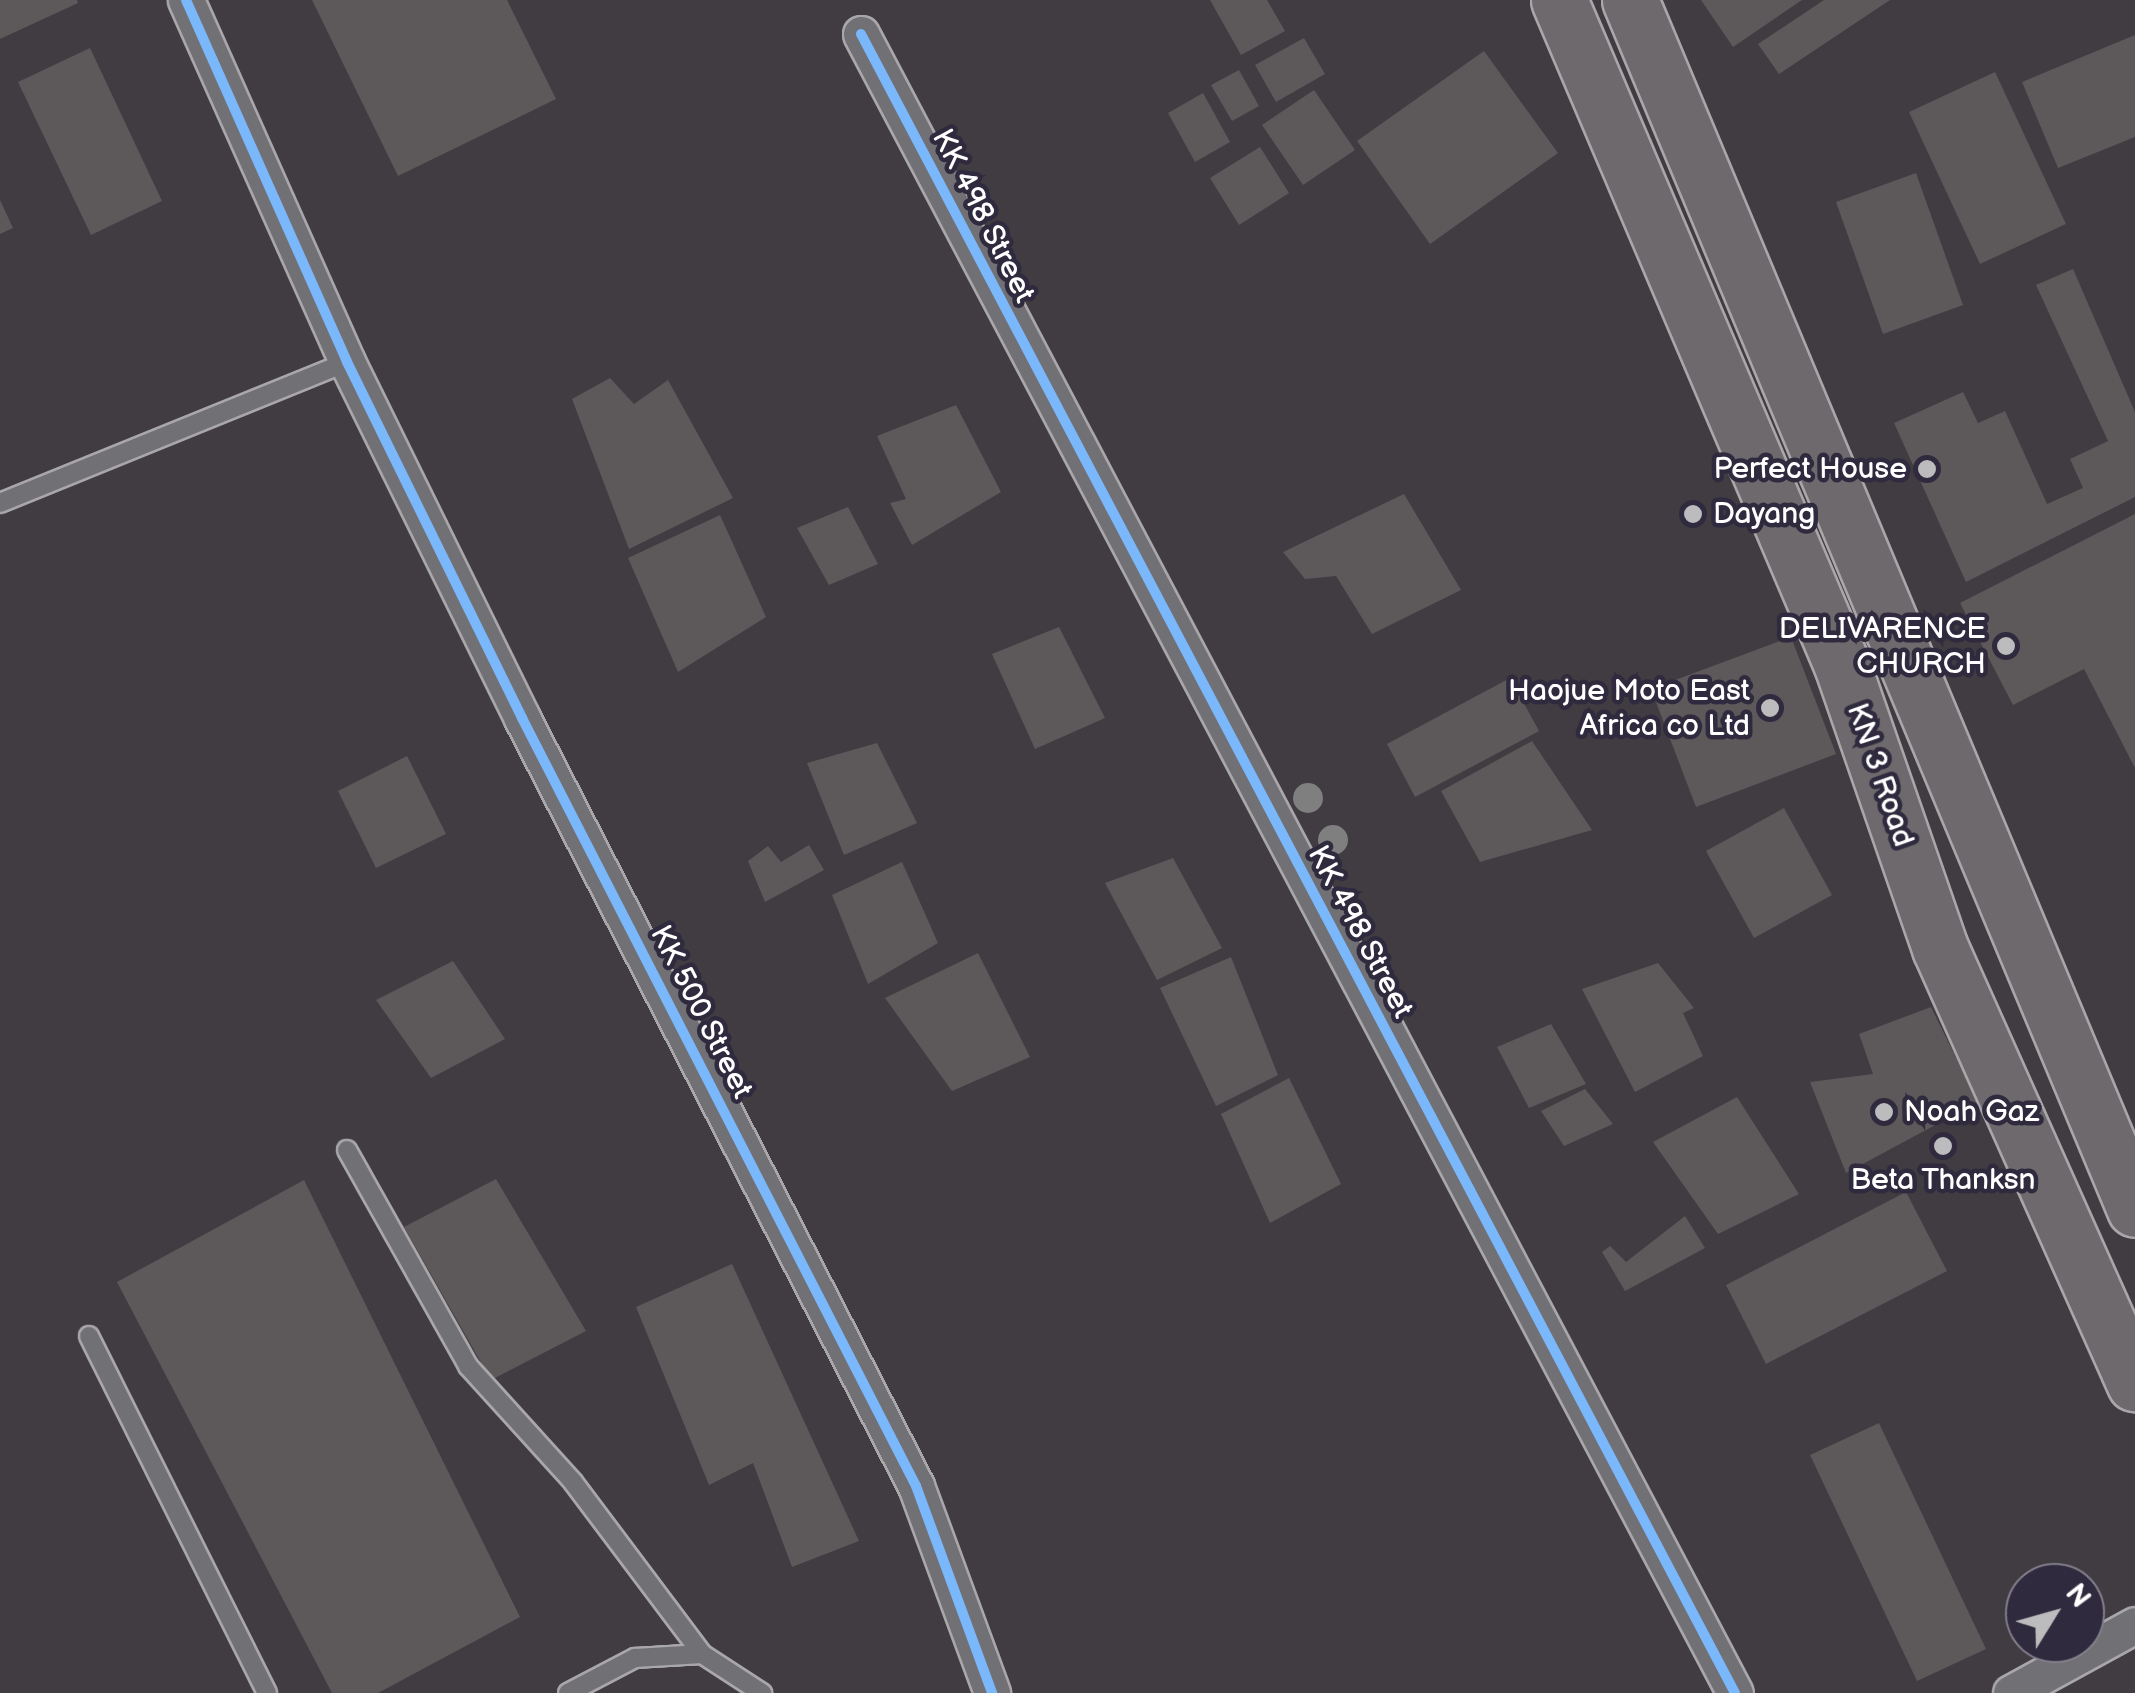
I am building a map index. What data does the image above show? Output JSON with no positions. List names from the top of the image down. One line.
{"streets":{"highway":["KN 3 Road"],"street":["KK 498 Street","KK 500 Street"]},"places":["Perfect House","Dayang","DELIVARENCE CHURCH","Haojue Moto East Africa co Ltd","Noah Gaz","Beta Thanksn"],"north":"top right"}
